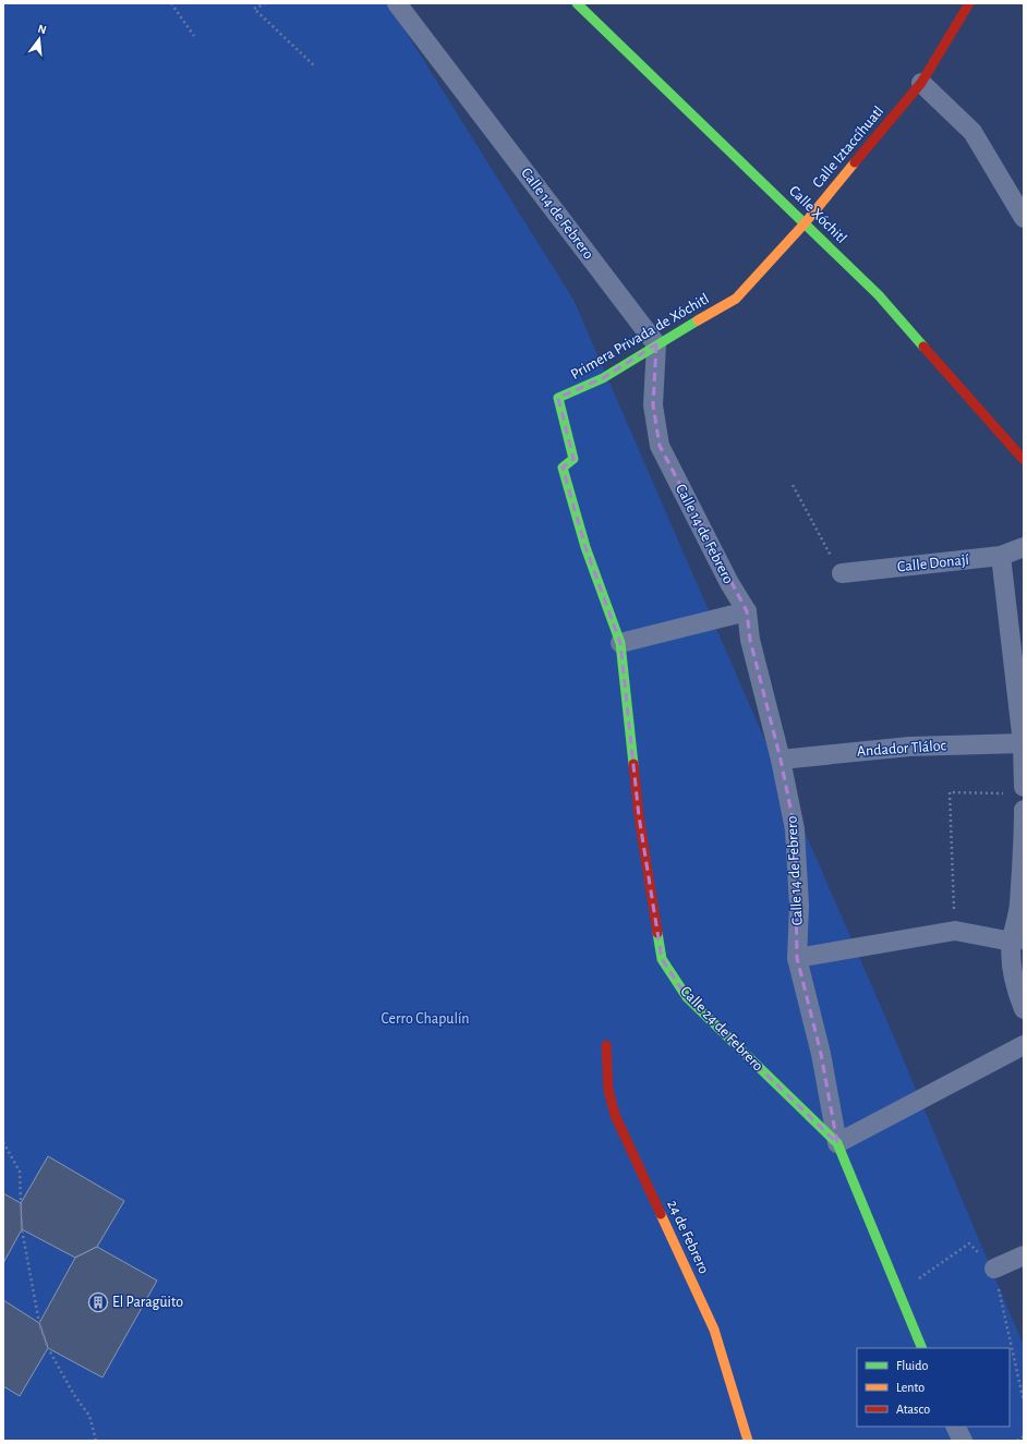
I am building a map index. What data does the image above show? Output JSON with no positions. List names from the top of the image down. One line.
{"streets":{"street":["Calle Iztaccíhuatl","Calle 14 de Febrero","Calle Xóchitl","Primera Privada de Xóchitl","Calle Donají","Andador Tláloc","Calle 24 de Febrero","24 de Febrero"]},"crossings":[["Calle Iztaccíhuatl","Calle Xóchitl"],["Calle Iztaccíhuatl","Primera Privada de Xóchitl"],["Calle 14 de Febrero","Primera Privada de Xóchitl"],["Calle 14 de Febrero","Andador Tláloc"],["Calle 14 de Febrero","Calle 24 de Febrero"],["Primera Privada de Xóchitl","Calle 24 de Febrero"]],"parks":["Cerro Chapulín"],"places":{"building":["El Paragüito"]},"legend":["Fluido","Lento","Atasco"],"north":"top"}
